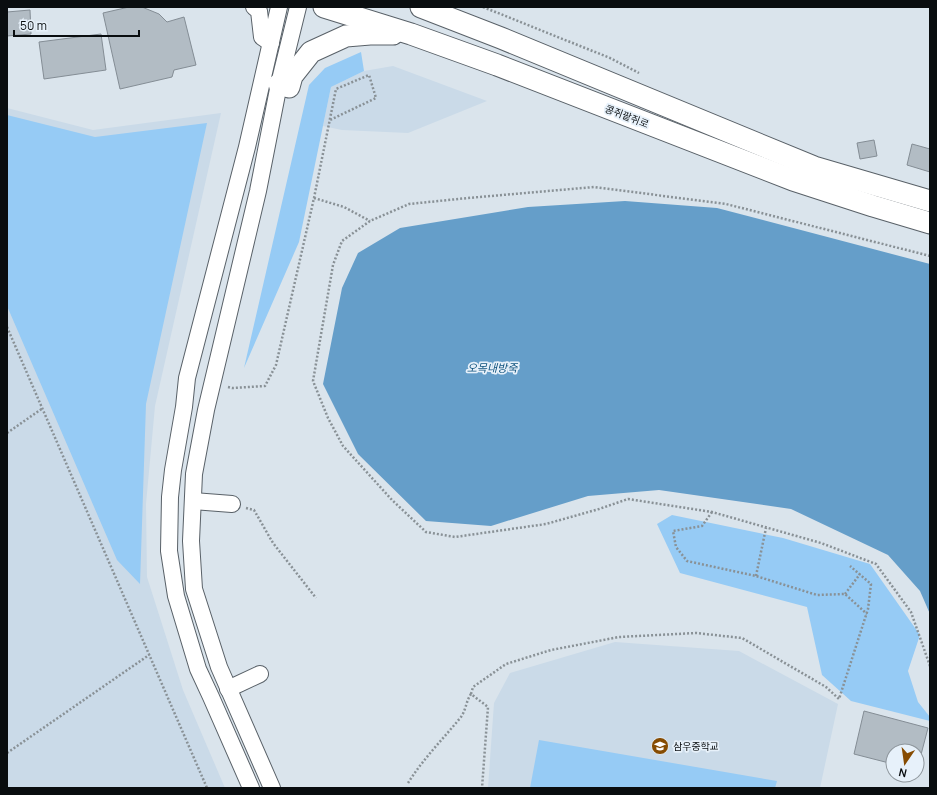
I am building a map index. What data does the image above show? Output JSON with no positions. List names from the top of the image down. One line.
{"streets":{"main road":["콩쥐팥쥐로"]},"water":["오목내방죽"],"places":{"school or university":["삼우중학교"]},"scale_bar":"50 m","north":"bottom"}
